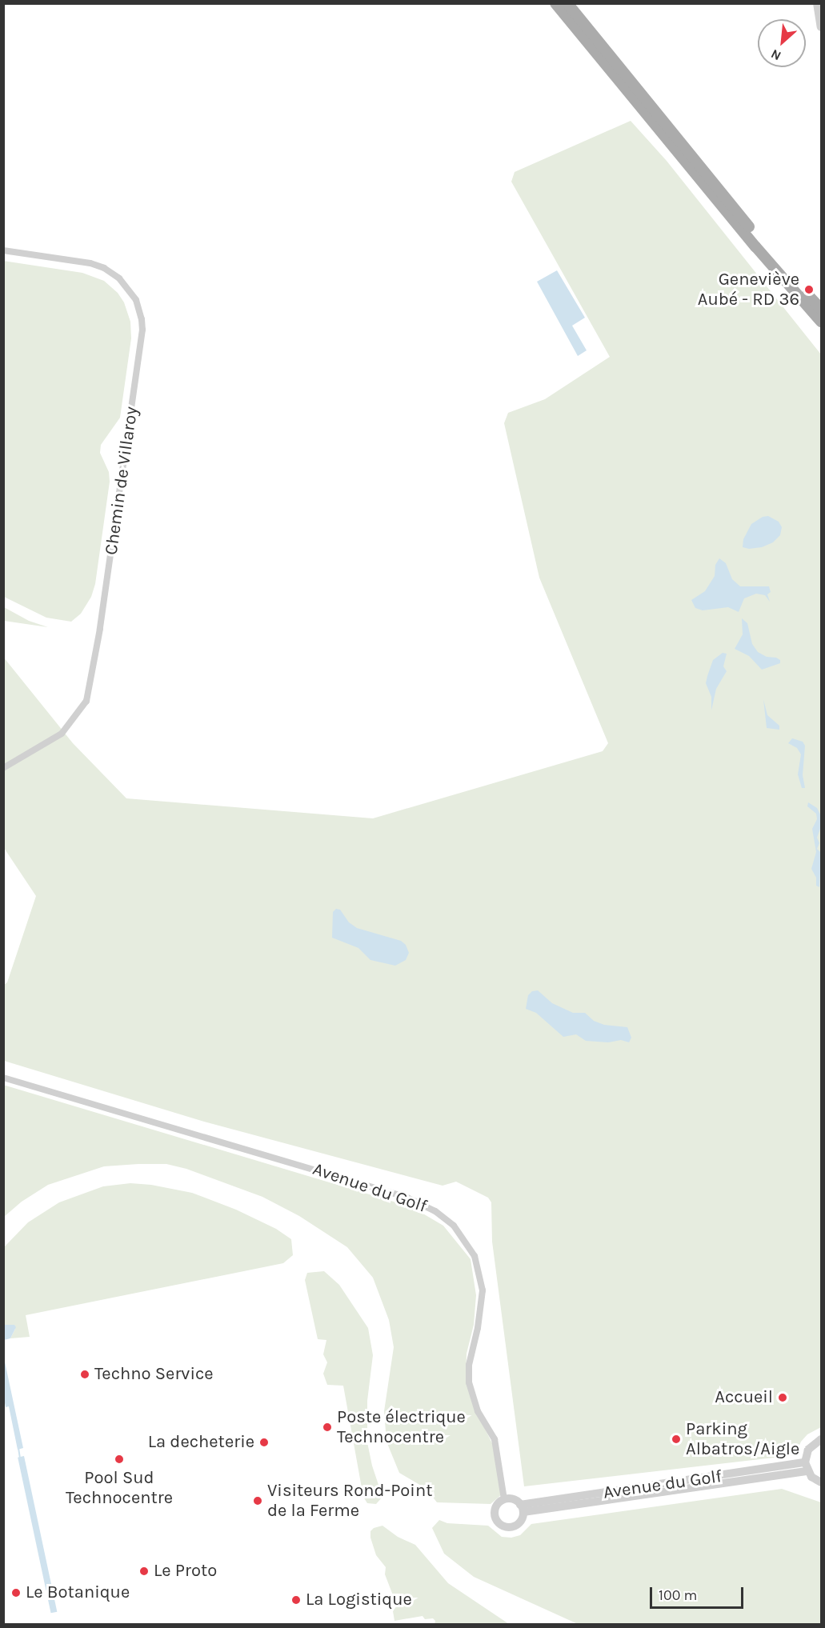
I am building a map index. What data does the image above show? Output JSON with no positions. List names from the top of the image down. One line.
{"streets":{"street":["Chemin de Villaroy","Avenue du Golf"]},"places":["Geneviève Aubé - RD 36","Techno Service","Accueil","Poste électrique Technocentre","Parking Albatros/Aigle","La decheterie","Pool Sud Technocentre","Visiteurs Rond-Point de la Ferme","Le Proto","Le Botanique","La Logistique"],"scale_bar":"100 m","north":"bottom left"}
